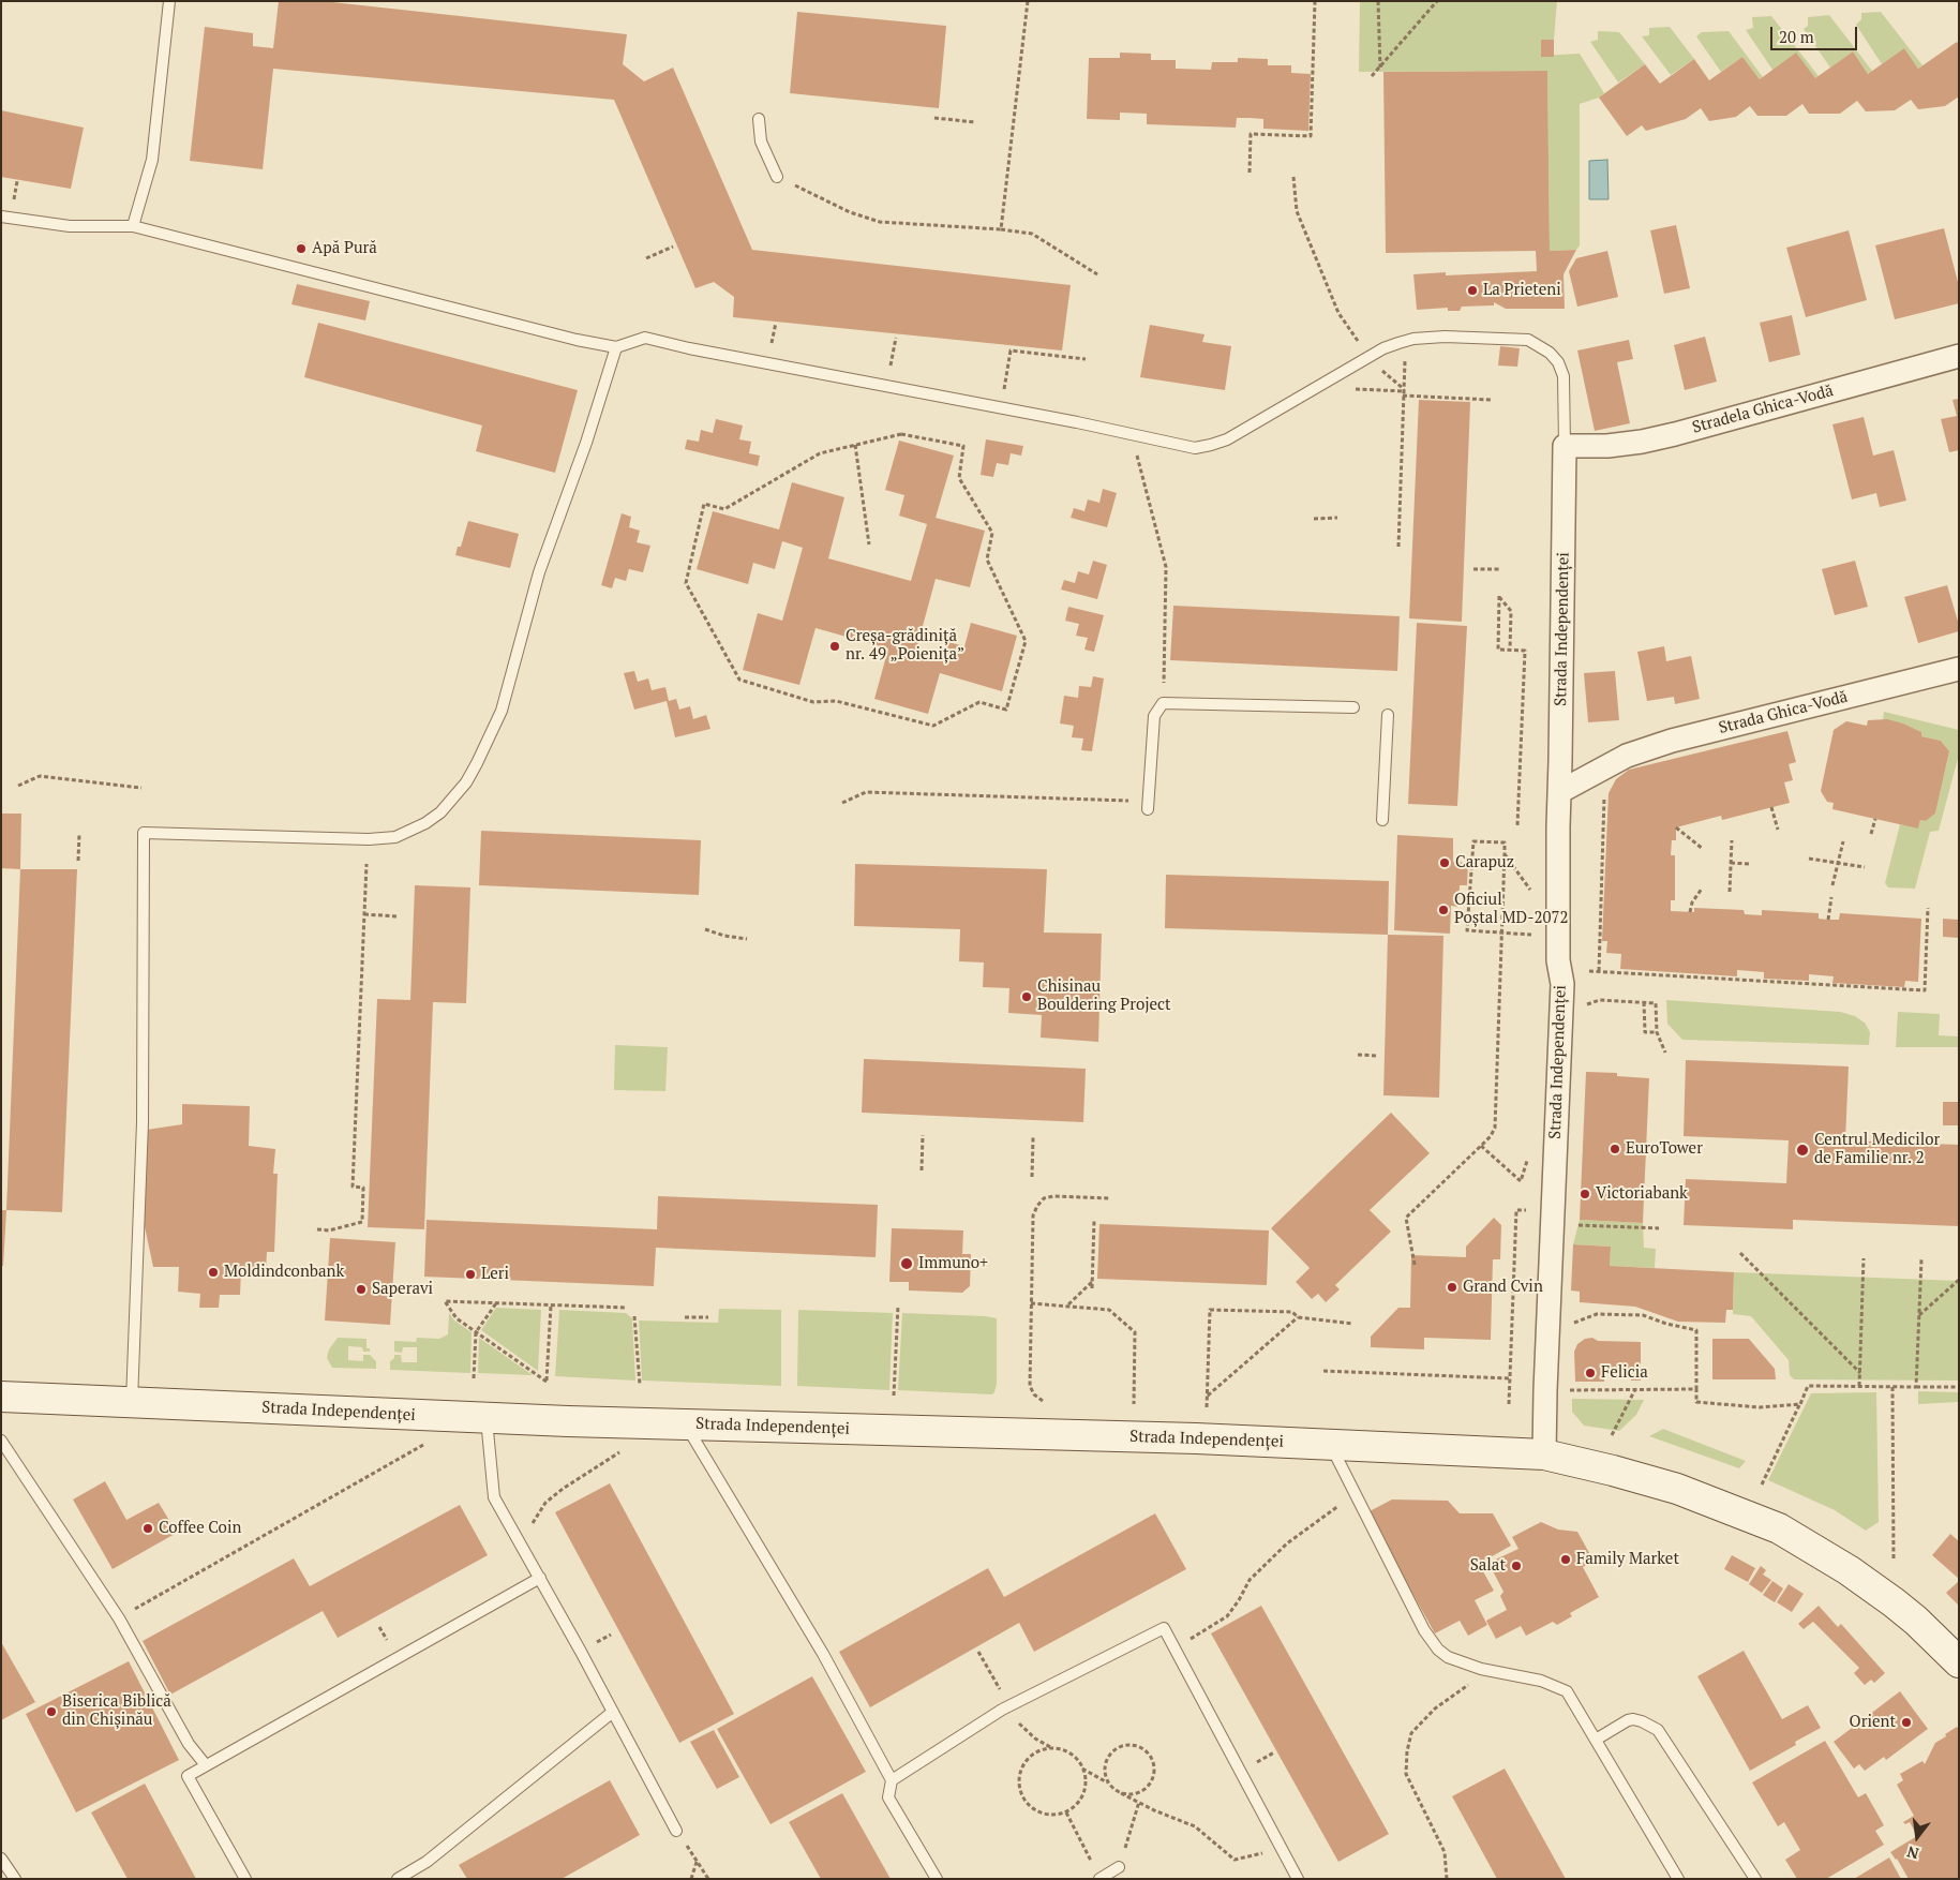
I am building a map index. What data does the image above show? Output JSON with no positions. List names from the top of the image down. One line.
{"streets":{"main road":["Strada Independenței"],"street":["Stradela Ghica-Vodă","Strada Ghica-Vodă"]},"crossings":[["Stradela Ghica-Vodă","Strada Independenței"],["Strada Independenței","Strada Ghica-Vodă"]],"places":["Apă Pură","La Prieteni","Creșa-grădiniță nr. 49 „Poienița”","Carapuz","Oficiul Poștal MD-2072","Chisinau Bouldering Project","EuroTower","Centrul Medicilor de Familie nr. 2","Victoriabank","Immuno+","Moldindconbank","Leri","Grand Cvin","Saperavi","Felicia","Coffee Coin","Family Market","Salat","Biserica Biblică din Chișinău","Orient"],"scale_bar":"20 m","north":"bottom"}
